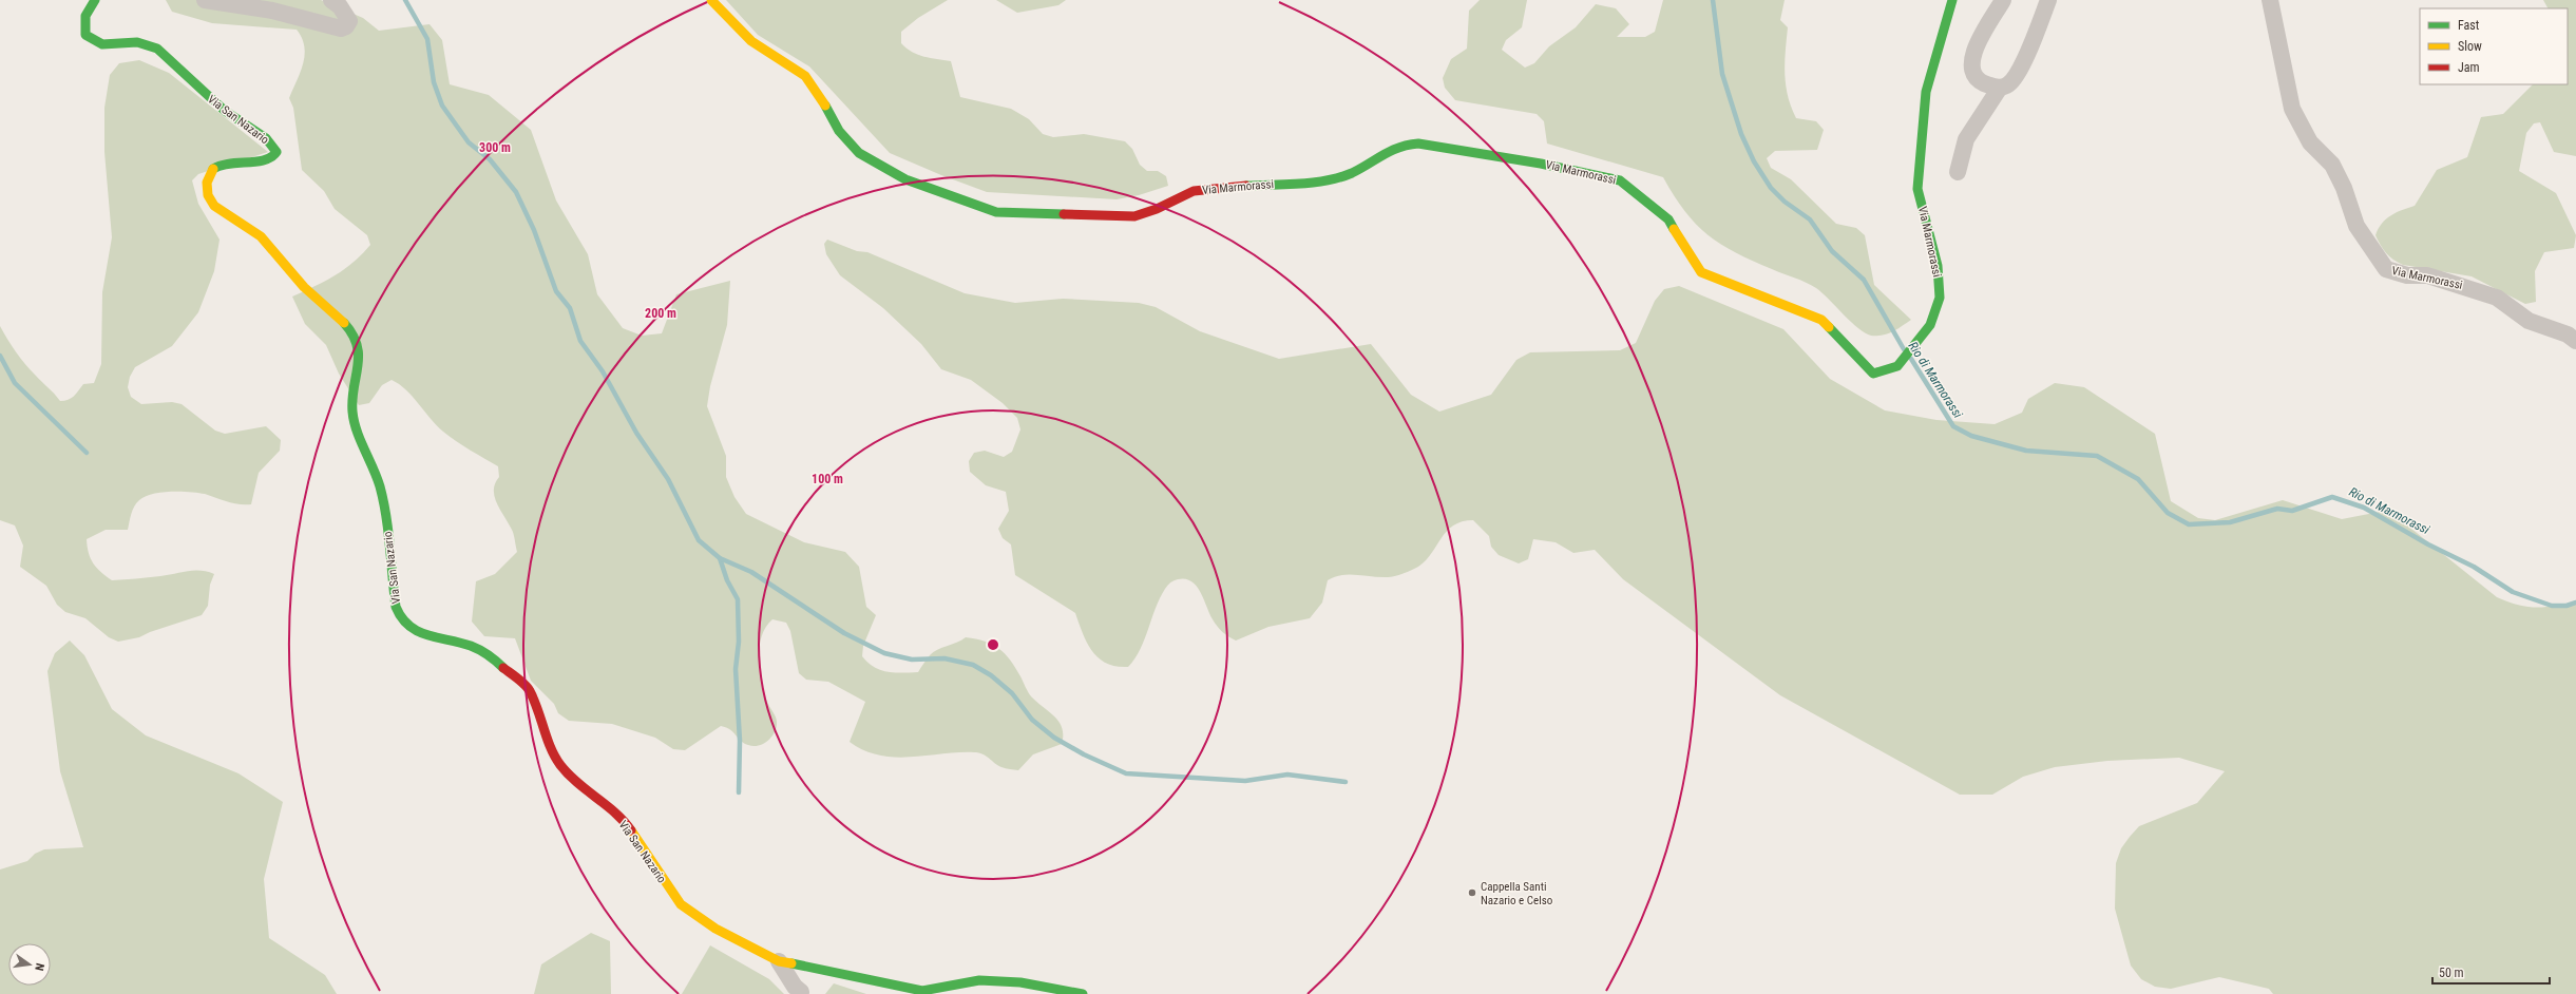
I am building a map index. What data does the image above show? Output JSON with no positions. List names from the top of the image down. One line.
{"streets":{"street":["Via San Nazario","Via Marmorassi"]},"water":["Rio di Marmorassi"],"places":["Cappella Santi Nazario e Celso"],"legend":["Fast","Slow","Jam"],"scale_bar":"50 m","north":"right","rings":["300 m","200 m","100 m"]}
